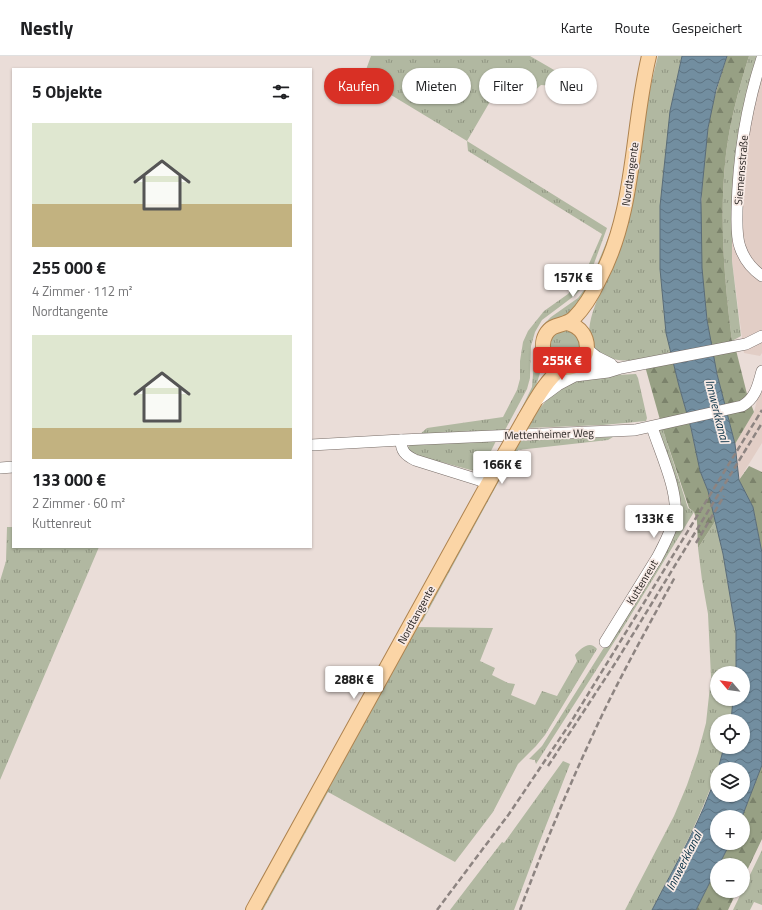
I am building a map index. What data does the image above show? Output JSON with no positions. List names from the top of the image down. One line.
{"streets":{"main road":["Nordtangente"],"street":["Siemensstraße","Mettenheimer Weg","Kuttenreut"]},"crossings":[["Mettenheimer Weg","Kuttenreut"]],"water":["Innwerkkanal"],"north":"top left","page":{"header":"Nestly","nav":["Karte","Route","Gespeichert"],"chip":["Kaufen","Mieten","Filter","Neu"],"heading":"5 Objekte","list":[{"name":"255 000 €","note":"4 Zimmer · 112 m² · Nordtangente"},{"name":"133 000 €","note":"2 Zimmer · 60 m² · Kuttenreut"}],"price":["157K €","255K €","166K €","133K €","288K €"],"map_buttons":["+","−"]}}
